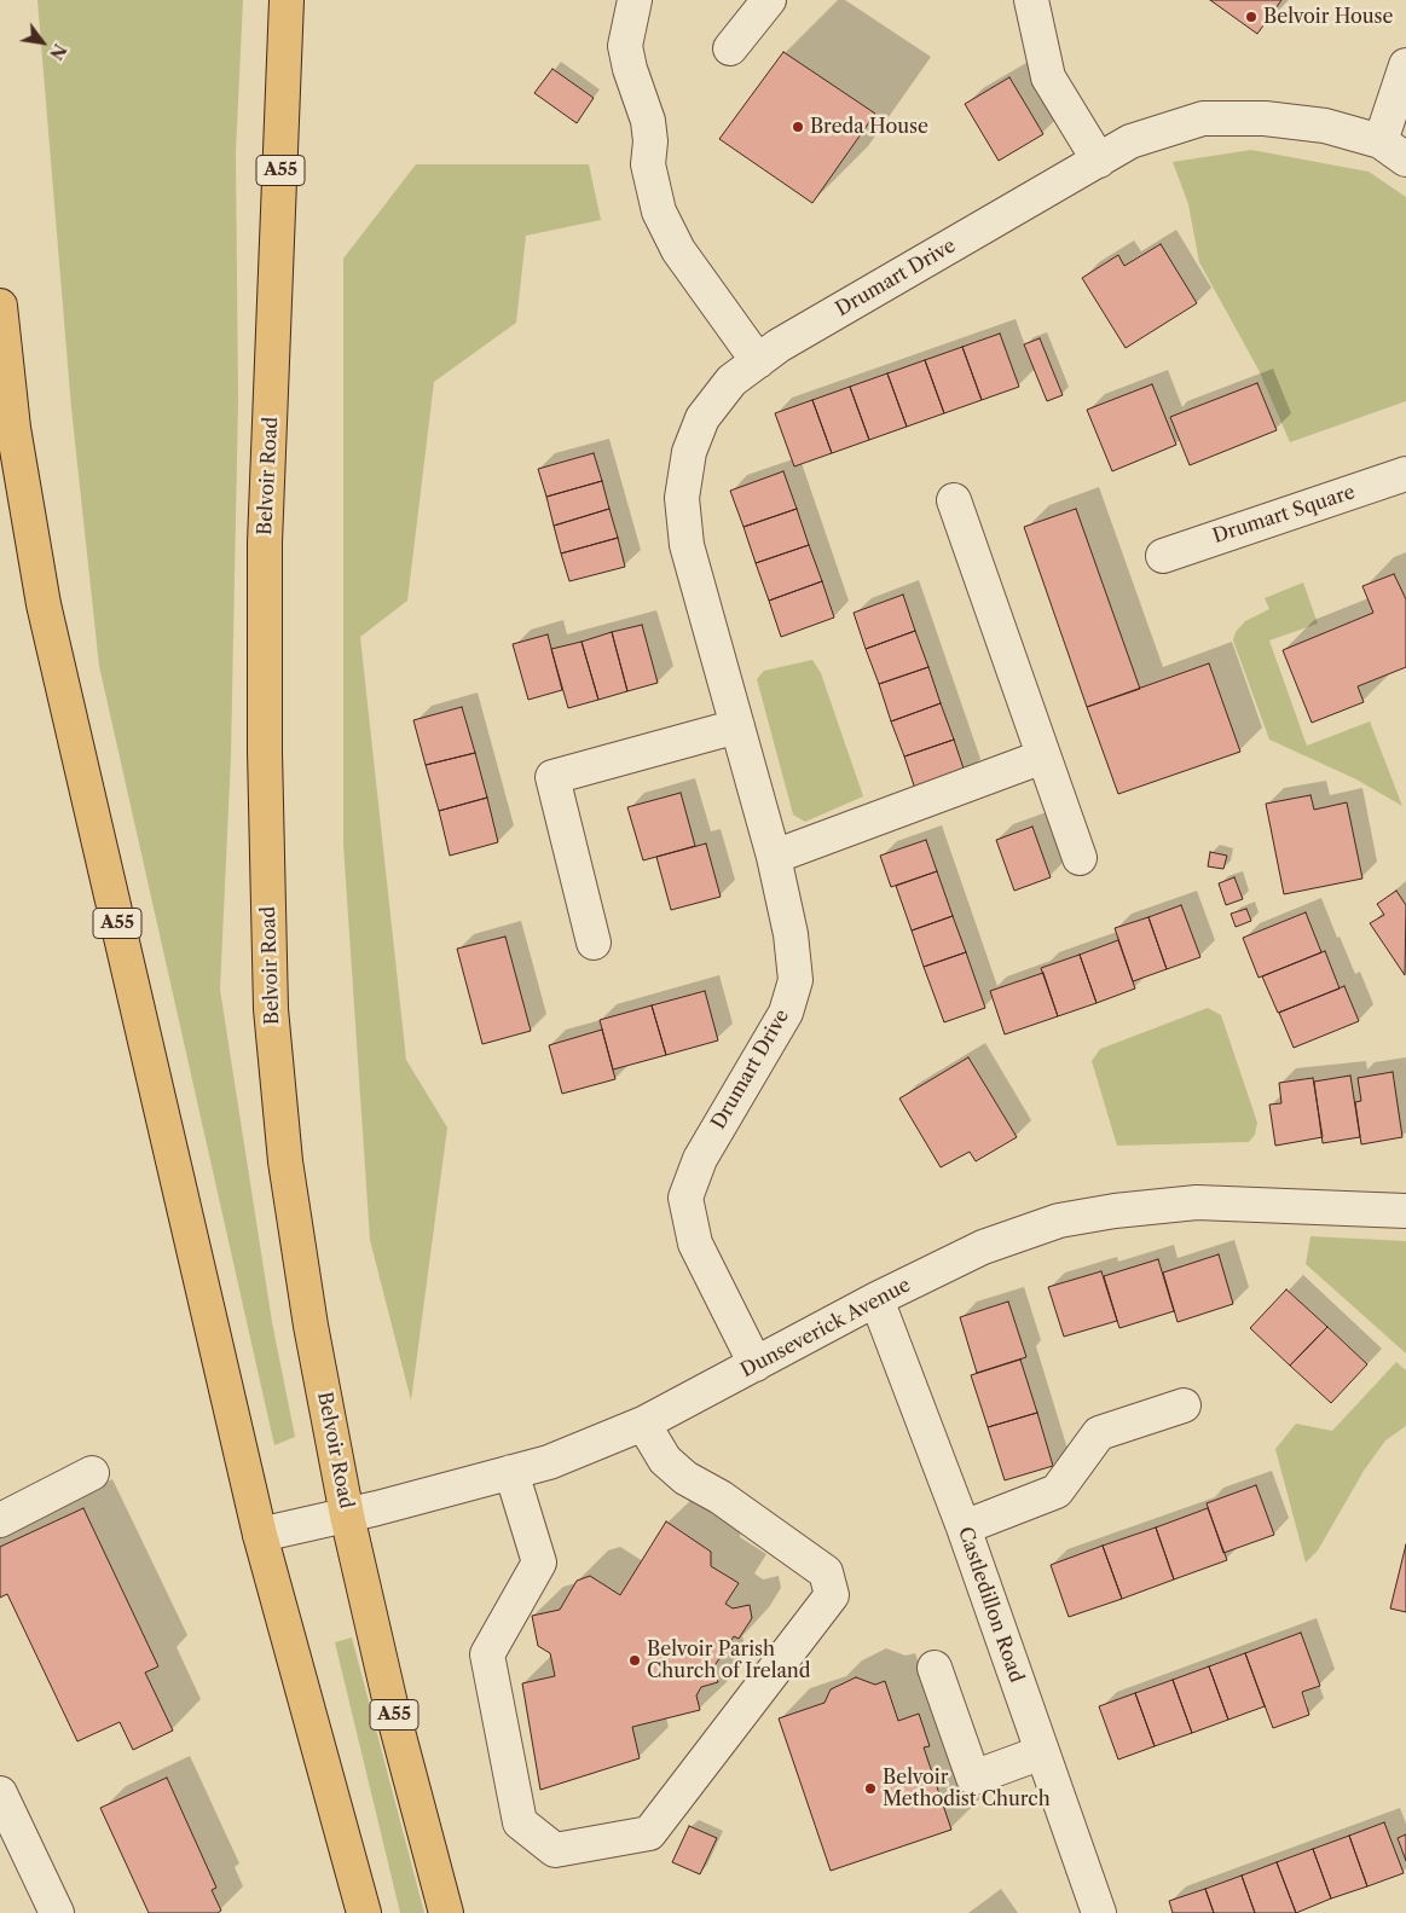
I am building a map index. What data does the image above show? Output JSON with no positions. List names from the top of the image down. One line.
{"streets":{"highway":["A55","Belvoir Road"],"street":["Drumart Drive","Drumart Square","Dunseverick Avenue","Castledillon Road"]},"crossings":[["A55","Dunseverick Avenue"],["Drumart Drive","Dunseverick Avenue"],["Belvoir Road","Dunseverick Avenue"],["Dunseverick Avenue","Castledillon Road"]],"places":["Belvoir House","Breda House","Belvoir Parish Church of Ireland","Belvoir Methodist Church"],"north":"bottom right"}
